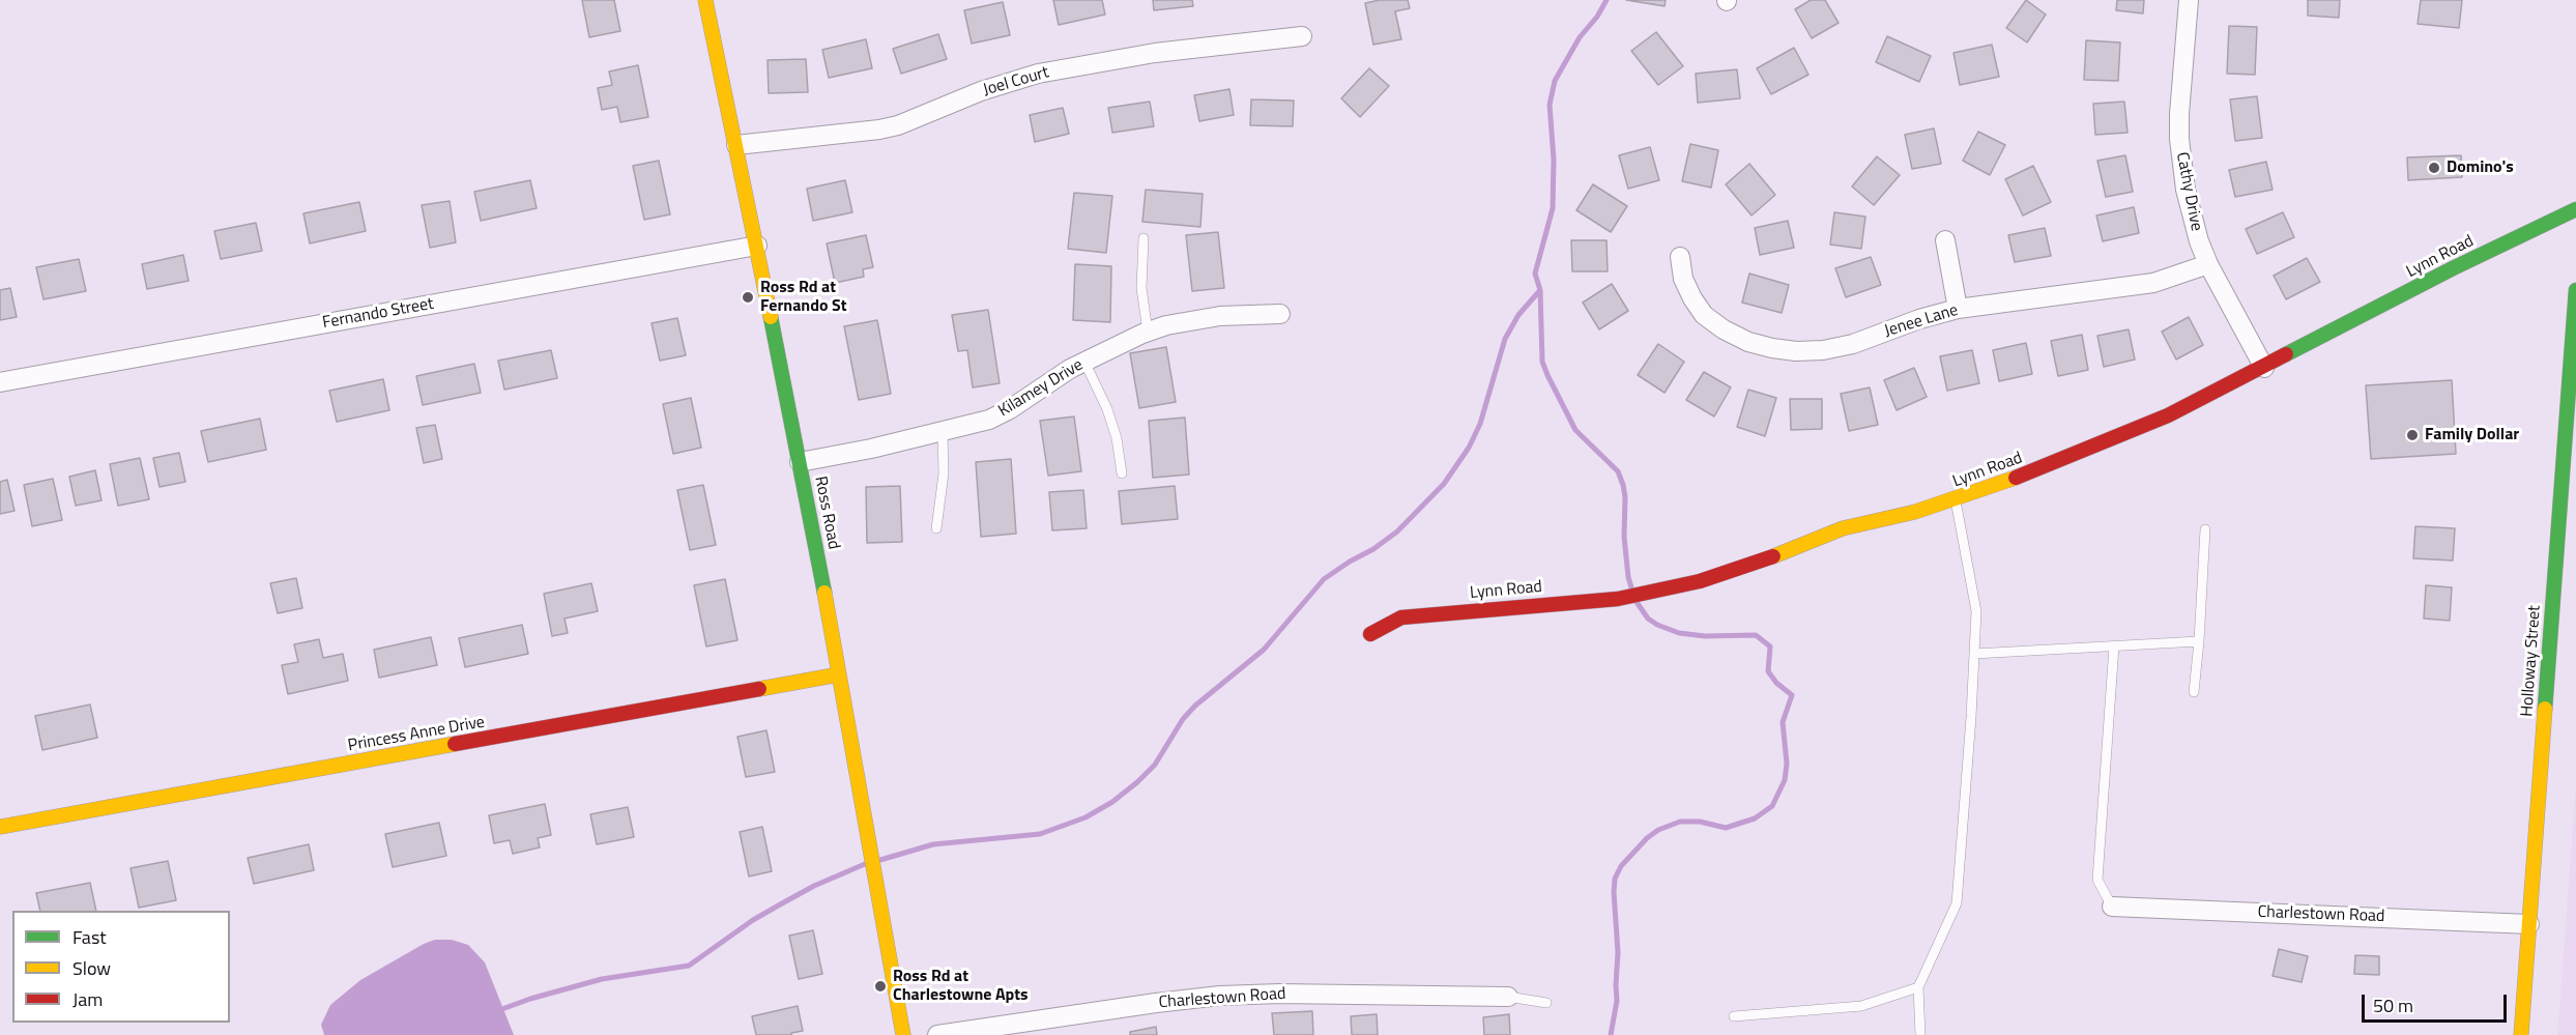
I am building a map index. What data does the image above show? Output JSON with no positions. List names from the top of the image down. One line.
{"streets":{"main road":["Lynn Road","Ross Road","Holloway Street","Princess Anne Drive"],"street":["Joel Court","Cathy Drive","Fernando Street","Jenee Lane","Kilamey Drive","Charlestown Road"]},"crossings":[["Joel Court","Ross Road"],["Cathy Drive","Lynn Road"],["Cathy Drive","Jenee Lane"],["Fernando Street","Ross Road"],["Kilamey Drive","Ross Road"],["Ross Road","Princess Anne Drive"],["Holloway Street","Charlestown Road"]],"places":["Domino's","Ross Rd at Fernando St","Family Dollar","Ross Rd at Charlestowne Apts"],"legend":["Fast","Slow","Jam"],"scale_bar":"50 m"}
